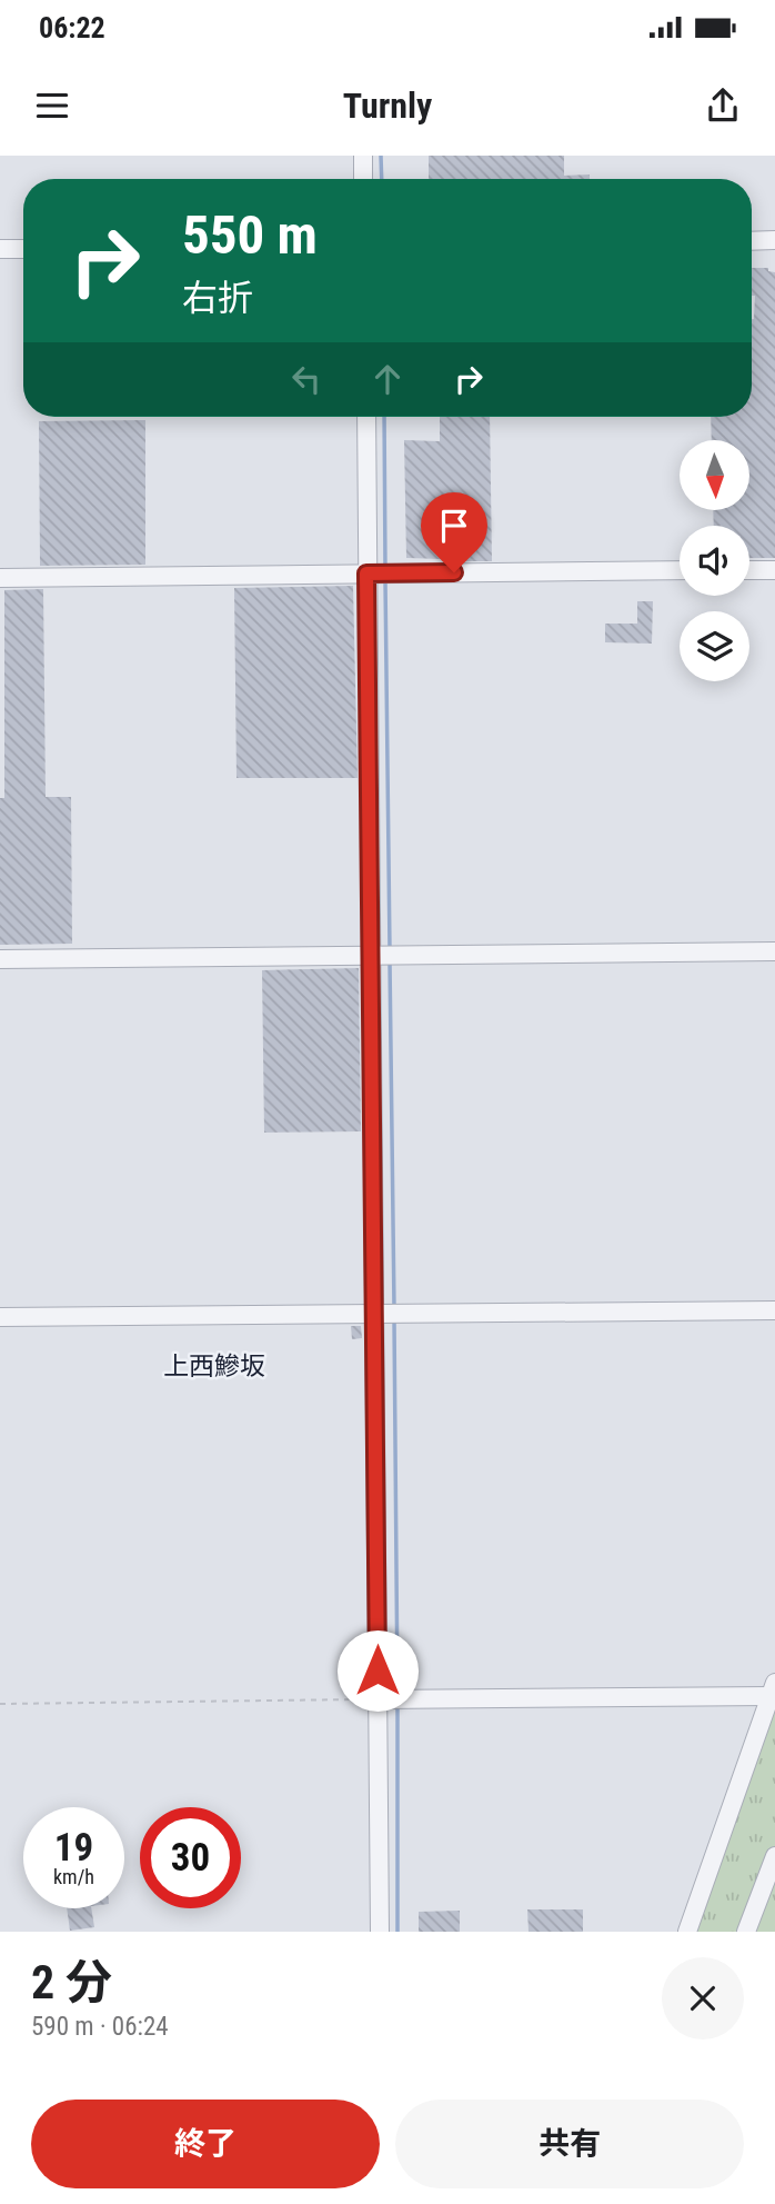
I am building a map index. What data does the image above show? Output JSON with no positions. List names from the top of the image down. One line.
{"districts":["上西鰺坂"],"north":"bottom","page":{"status":"06:22","header":"Turnly","turn":["550 m","右折"],"speed":"19 km/h","limit":"30","heading":["2 分","590 m · 06:24"],"buttons":["終了","共有"]}}
